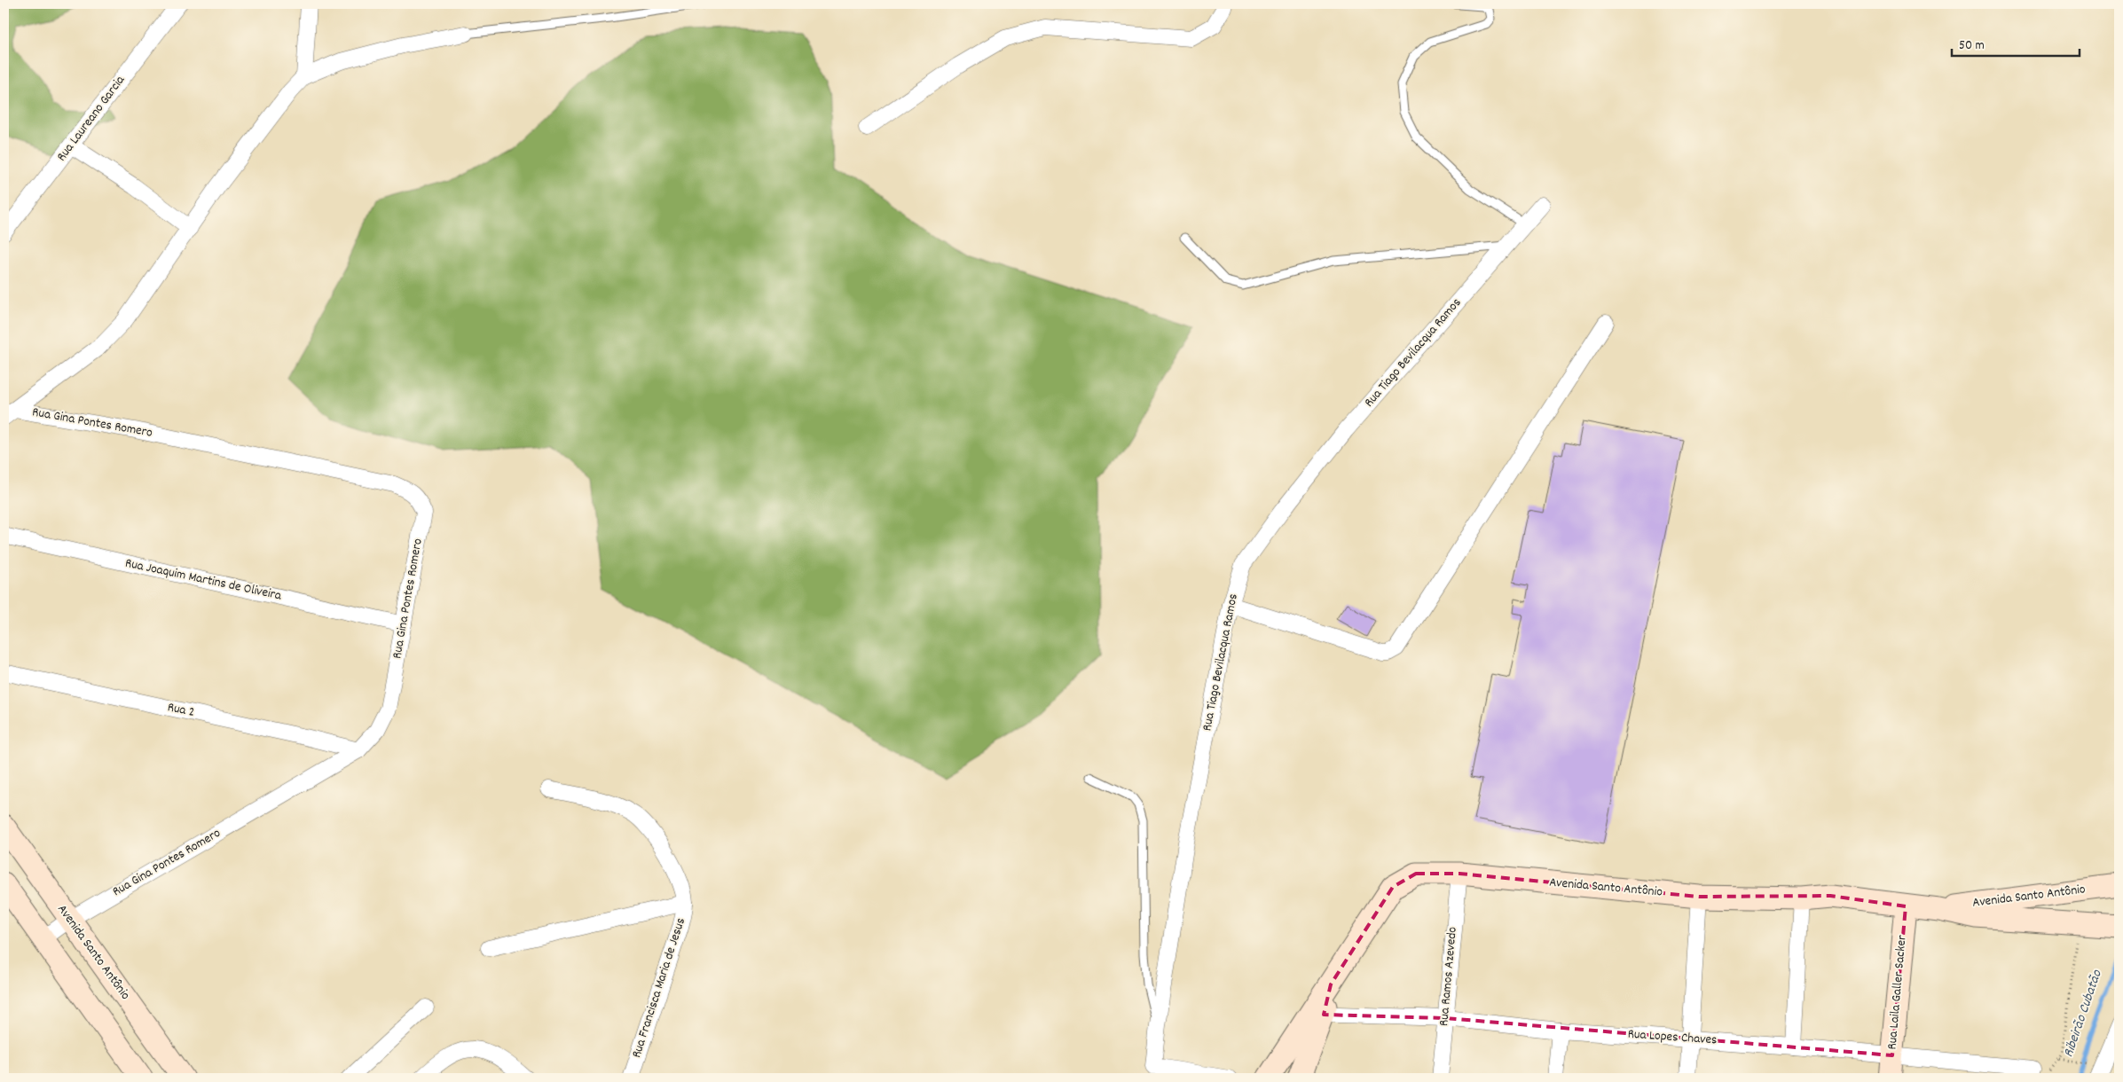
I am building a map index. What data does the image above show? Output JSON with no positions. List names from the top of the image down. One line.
{"streets":{"main road":["Avenida Santo Antônio","Rua Laila Galler Sacker"],"street":["Rua Laureano Garcia","Rua Tiago Bevilacqua Ramos","Rua Gina Pontes Romero","Rua Joaquim Martins de Oliveira","Rua 2","Rua Ramos Azevedo","Rua Francisca Maria de Jesus","Rua Lopes Chaves"]},"crossings":[["Rua Gina Pontes Romero","Rua Joaquim Martins de Oliveira"],["Rua Gina Pontes Romero","Rua 2"],["Rua Gina Pontes Romero","Avenida Santo Antônio"],["Avenida Santo Antônio","Rua Ramos Azevedo"],["Avenida Santo Antônio","Rua Laila Galler Sacker"],["Avenida Santo Antônio","Rua Lopes Chaves"],["Rua Ramos Azevedo","Rua Lopes Chaves"],["Rua Laila Galler Sacker","Rua Lopes Chaves"]],"water":["Ribeirão Cubatão"],"scale_bar":"50 m"}
